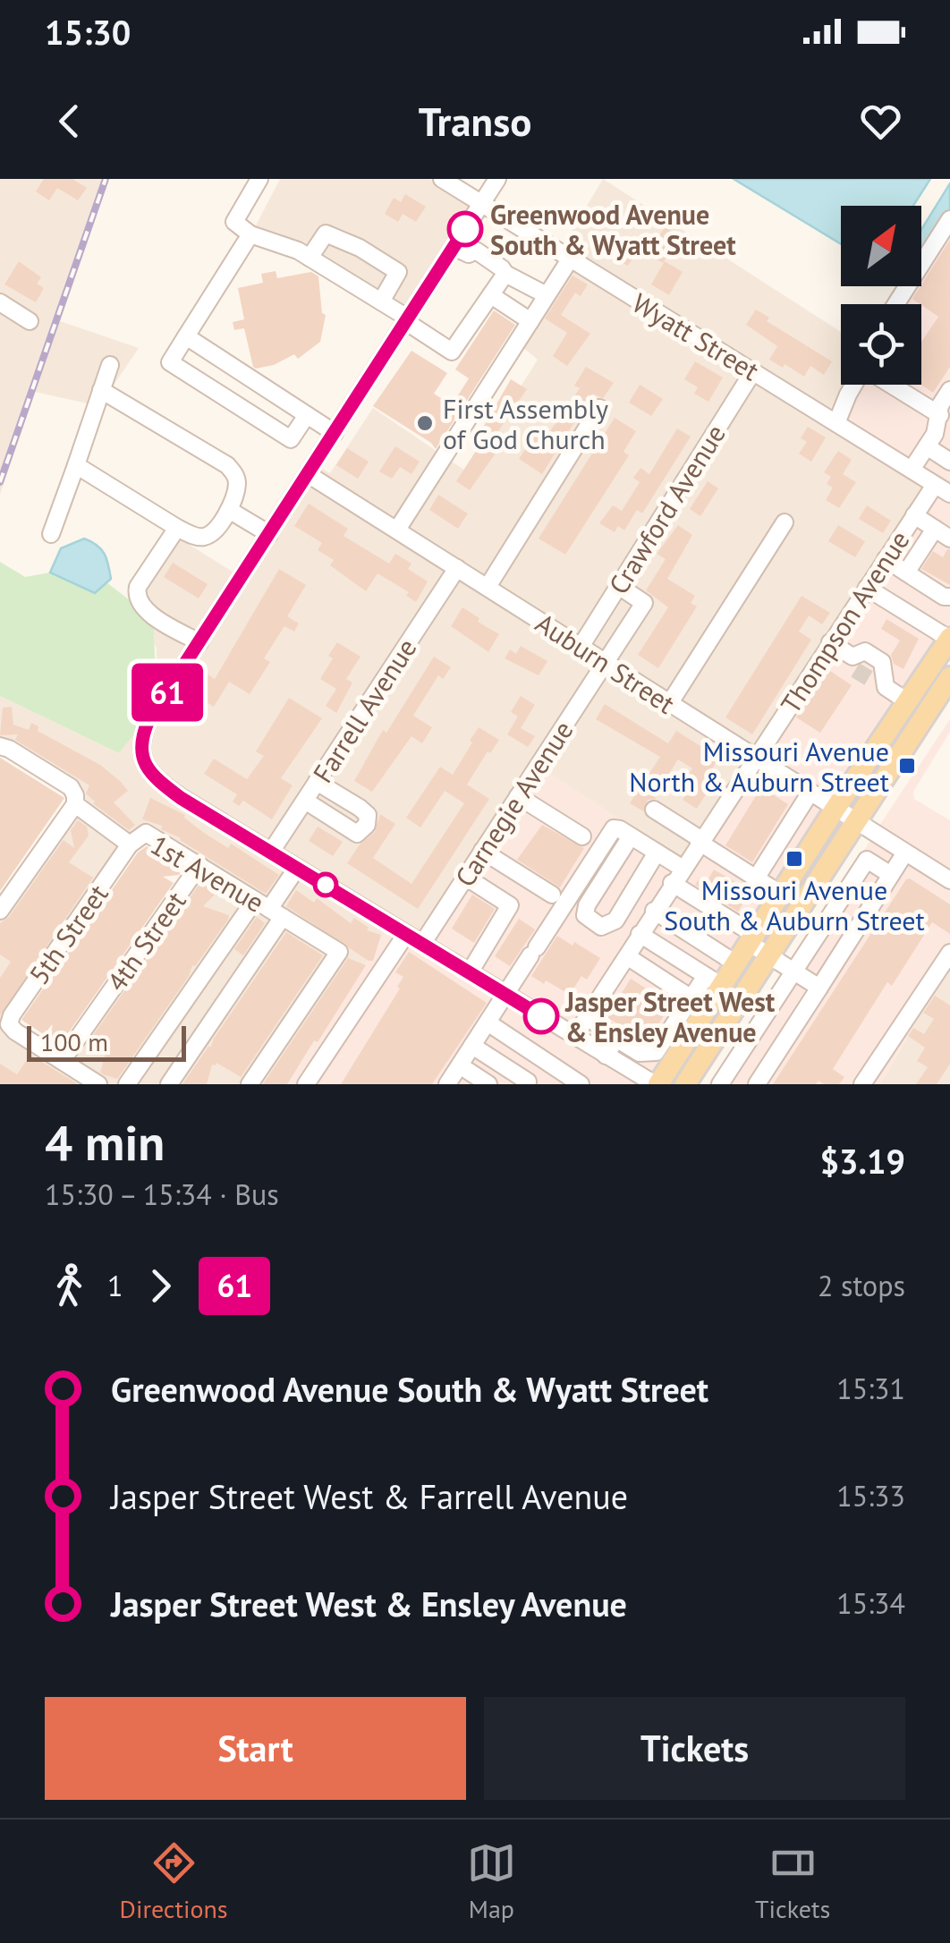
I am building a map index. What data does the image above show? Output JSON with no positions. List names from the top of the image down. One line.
{"streets":{"street":["Wyatt Street","Crawford Avenue","Thompson Avenue","Auburn Street","Farrell Avenue","Carnegie Avenue","1st Avenue","5th Street","4th Street"]},"crossings":[["Wyatt Street","Crawford Avenue"],["Wyatt Street","Thompson Avenue"],["Crawford Avenue","Auburn Street"],["Crawford Avenue","Carnegie Avenue"],["Thompson Avenue","Auburn Street"],["Auburn Street","Farrell Avenue"],["Auburn Street","Carnegie Avenue"],["1st Avenue","5th Street"],["1st Avenue","4th Street"],["5th Street","4th Street"]],"places":{"other":["Greenwood Avenue South & Wyatt Street","First Assembly of God Church","Jasper Street West & Ensley Avenue"],"transit":["Missouri Avenue North & Auburn Street","Missouri Avenue South & Auburn Street"]},"lines":["bus line 61"],"scale_bar":"100 m","north":"top right","page":{"status":"15:30","header":"Transo","on_map":"61","scale":"100 m","heading":["4 min","15:30 – 15:34 · Bus","$3.19"],"legs":["1","61","2 stops"],"list":[{"name":"Greenwood Avenue South & Wyatt Street","value":"15:31"},{"name":"Jasper Street West & Farrell Avenue","value":"15:33"},{"name":"Jasper Street West & Ensley Avenue","value":"15:34"}],"buttons":["Start","Tickets"],"tabs":["Directions","Map","Tickets"]}}
